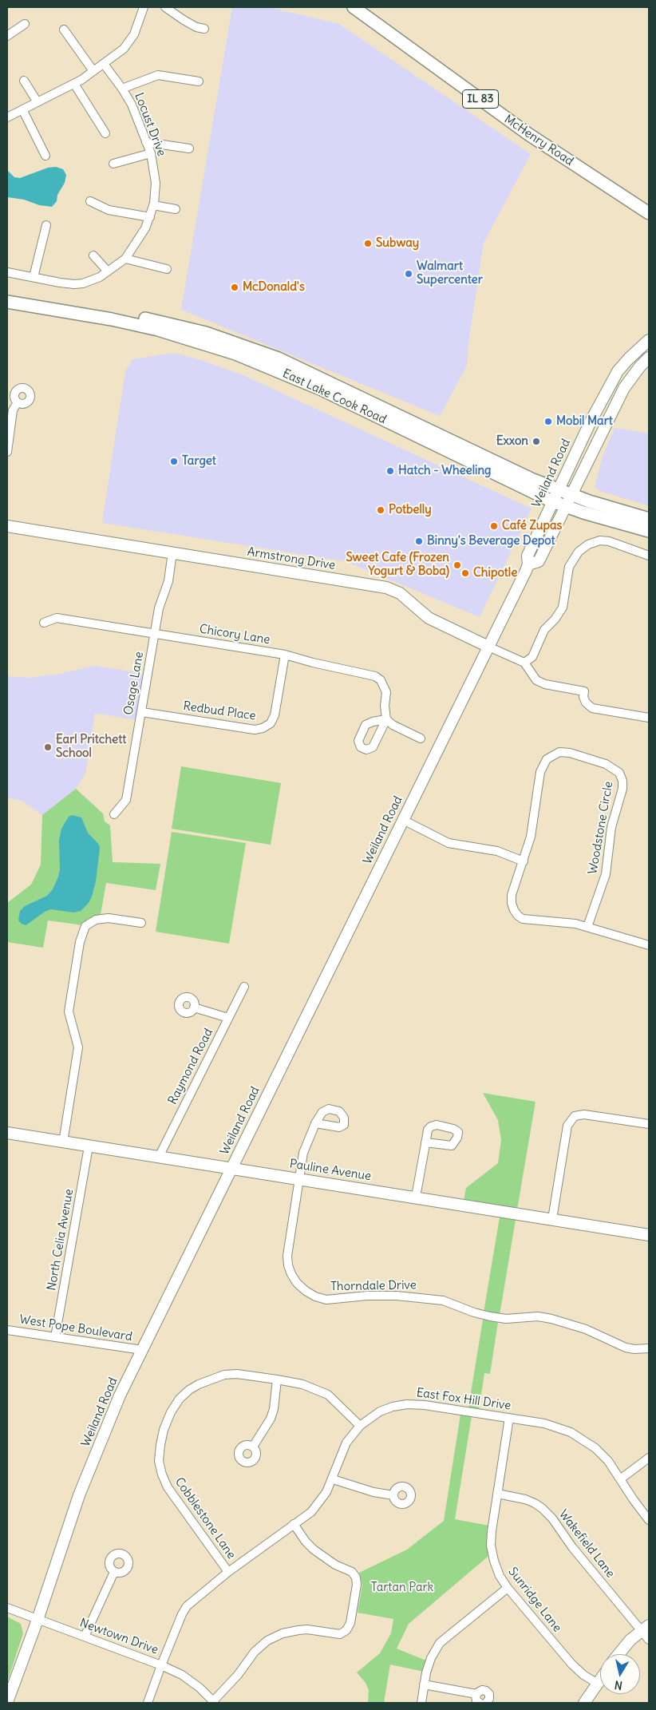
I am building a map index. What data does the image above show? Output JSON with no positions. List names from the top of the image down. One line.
{"streets":{"main road":["IL 83","McHenry Road","East Lake Cook Road","Weiland Road","Armstrong Drive","Pauline Avenue"],"street":["Locust Drive","Chicory Lane","Osage Lane","Redbud Place","Woodstone Circle","Raymond Road","North Celia Avenue","Thorndale Drive","West Pope Boulevard","East Fox Hill Drive","Cobblestone Lane","Wakefield Lane","Sunridge Lane","Newtown Drive"]},"crossings":[["East Lake Cook Road","Weiland Road"],["Weiland Road","Armstrong Drive"],["Weiland Road","Pauline Avenue"],["Weiland Road","West Pope Boulevard"],["Weiland Road","Newtown Drive"],["Armstrong Drive","Osage Lane"],["Chicory Lane","Osage Lane"],["Chicory Lane","Redbud Place"],["Osage Lane","Redbud Place"],["Raymond Road","Pauline Avenue"],["Pauline Avenue","North Celia Avenue"],["Pauline Avenue","Thorndale Drive"],["North Celia Avenue","West Pope Boulevard"],["East Fox Hill Drive","Cobblestone Lane"],["East Fox Hill Drive","Sunridge Lane"],["East Fox Hill Drive","Newtown Drive"],["Wakefield Lane","Sunridge Lane"]],"parks":["Tartan Park"],"places":["Subway","Walmart Supercenter","McDonald's","Mobil Mart","Exxon","Target","Hatch - Wheeling","Potbelly","Café Zupas","Binny's Beverage Depot","Sweet Cafe (Frozen Yogurt & Boba)","Chipotle","Earl Pritchett School"],"north":"bottom"}
